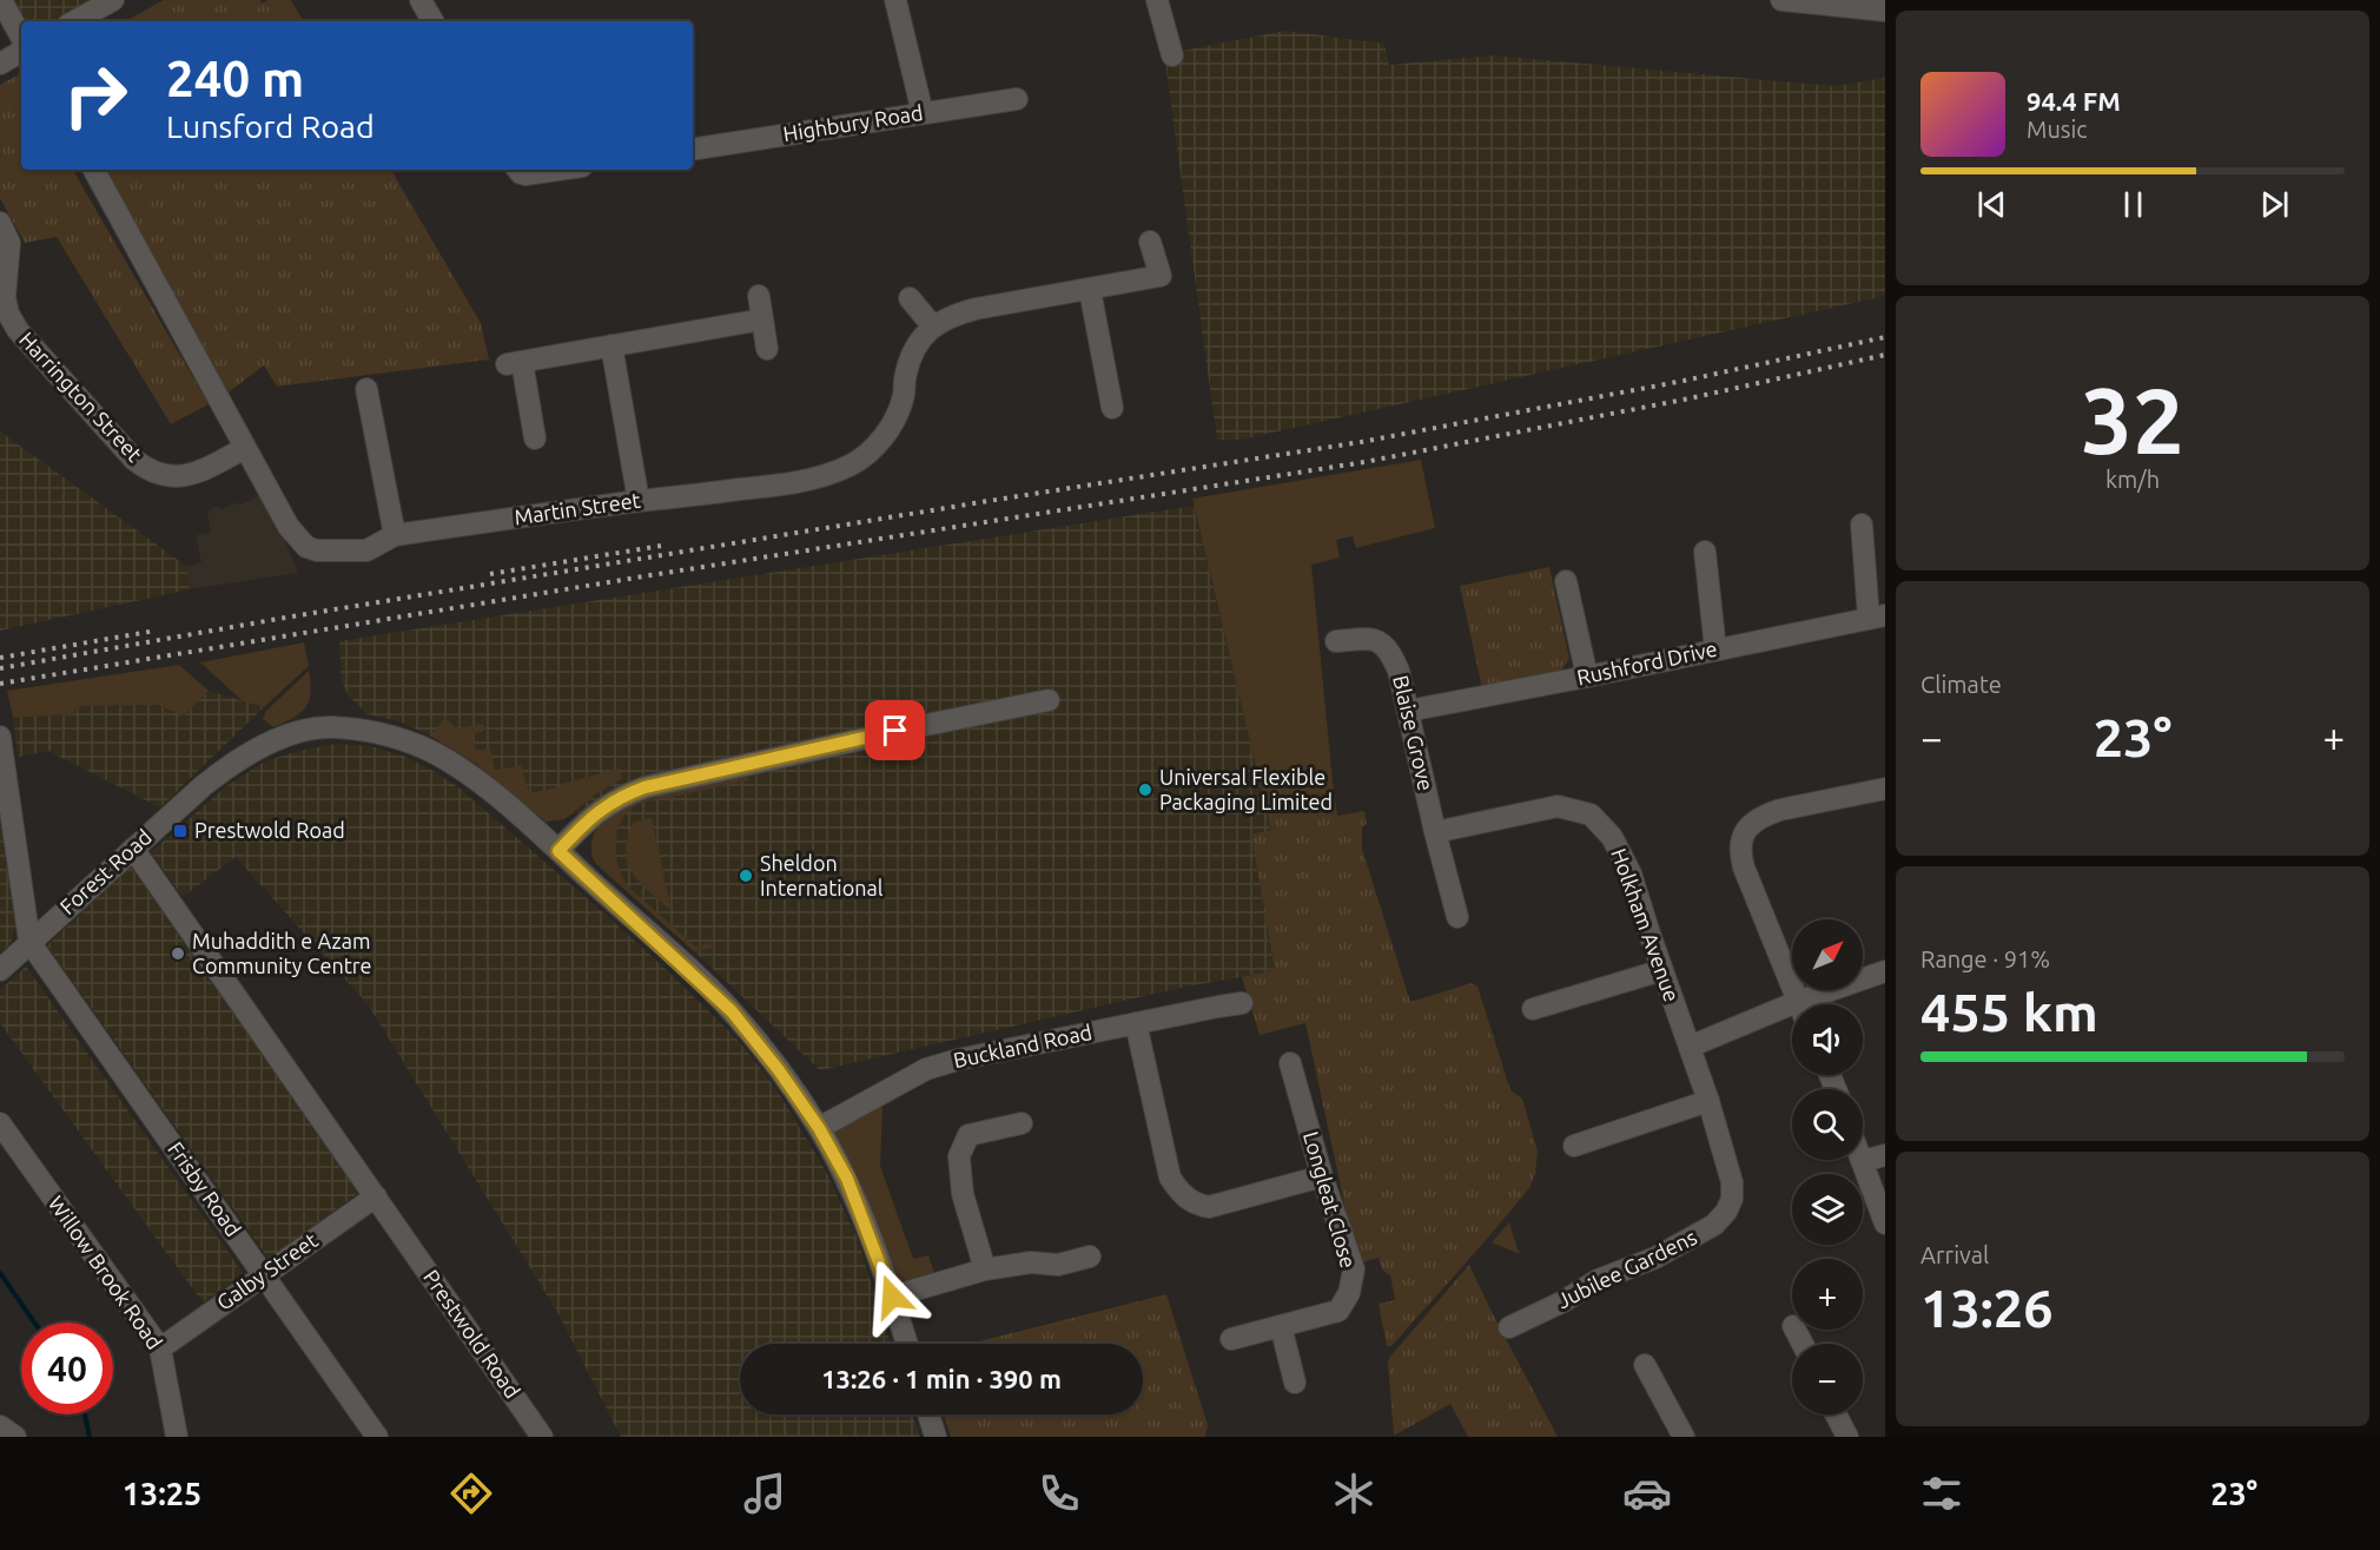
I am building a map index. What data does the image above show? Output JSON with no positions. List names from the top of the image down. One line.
{"streets":{"street":["Highbury Road","Harrington Street","Martin Street","Rushford Drive","Blaise Grove","Forest Road","Holkham Avenue","Buckland Road","Frisby Road","Longleat Close","Jubilee Gardens","Galby Street","Willow Brook Road","Prestwold Road"]},"crossings":[["Harrington Street","Martin Street"],["Rushford Drive","Blaise Grove"],["Blaise Grove","Holkham Avenue"],["Forest Road","Buckland Road"],["Forest Road","Frisby Road"],["Forest Road","Prestwold Road"],["Holkham Avenue","Jubilee Gardens"],["Frisby Road","Galby Street"],["Galby Street","Willow Brook Road"],["Galby Street","Prestwold Road"]],"places":{"other":["Universal Flexible Packaging Limited","Sheldon International","Muhaddith e Azam Community Centre"],"transit":["Prestwold Road"]},"north":"top right","page":{"turn":["240 m","Lunsford Road"],"song":["94.4 FM","Music"],"tile":[["32","km/h"],"Climate",["Range · 91%","455 km"],["Arrival","13:26"]],"heat":["−","23°","+"],"map_buttons":["+","−"],"limit":"40","trip":"13:26 · 1 min · 390 m","tabs":["13:25","23°"]}}
